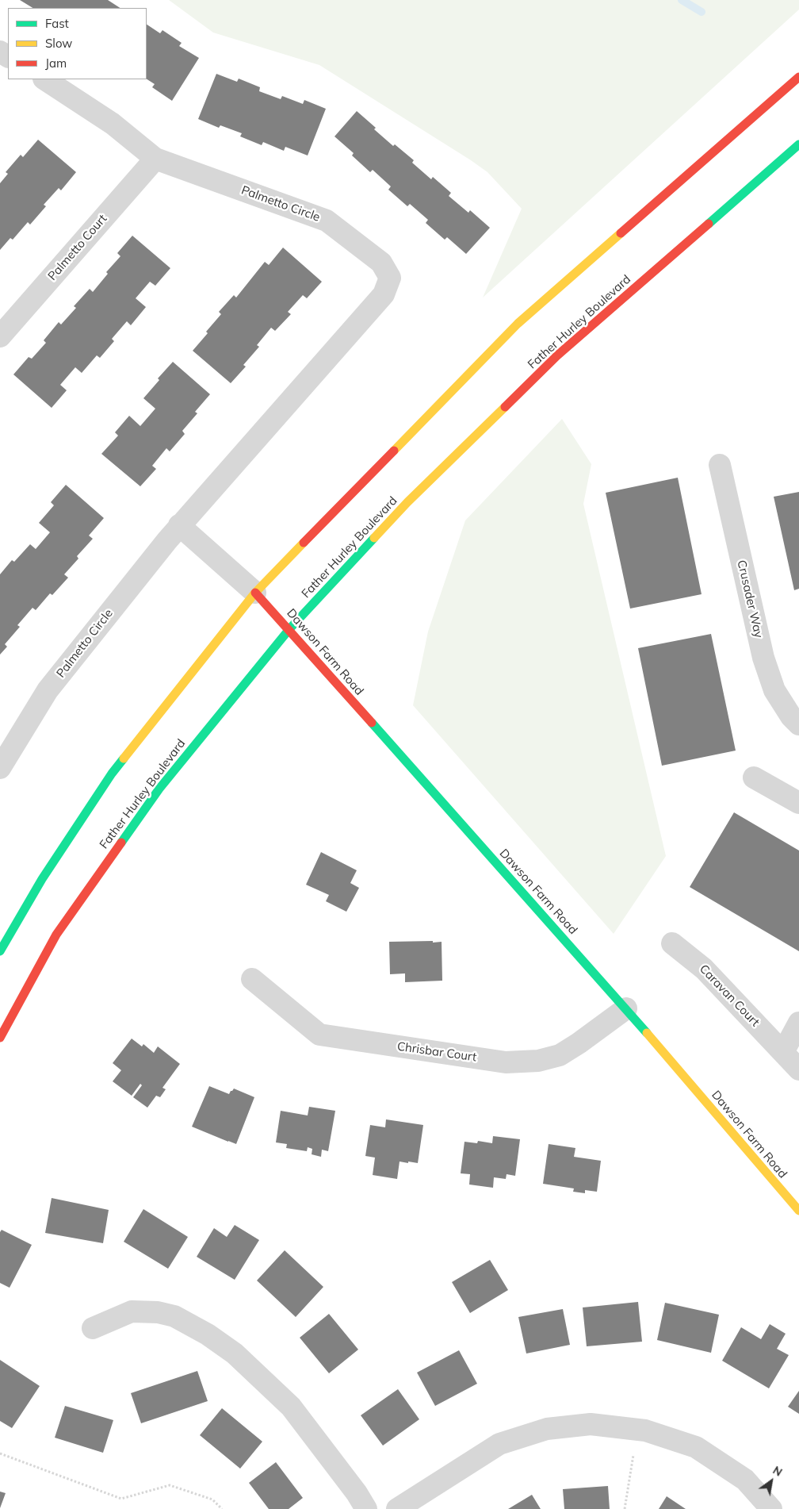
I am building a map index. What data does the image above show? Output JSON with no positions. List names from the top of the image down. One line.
{"streets":{"main road":["Father Hurley Boulevard","Dawson Farm Road"],"street":["Palmetto Circle","Palmetto Court","Crusader Way","Caravan Court","Chrisbar Court"]},"crossings":[["Palmetto Circle","Palmetto Court"],["Father Hurley Boulevard","Dawson Farm Road"],["Dawson Farm Road","Chrisbar Court"]],"legend":["Fast","Slow","Jam"],"north":"top right"}
